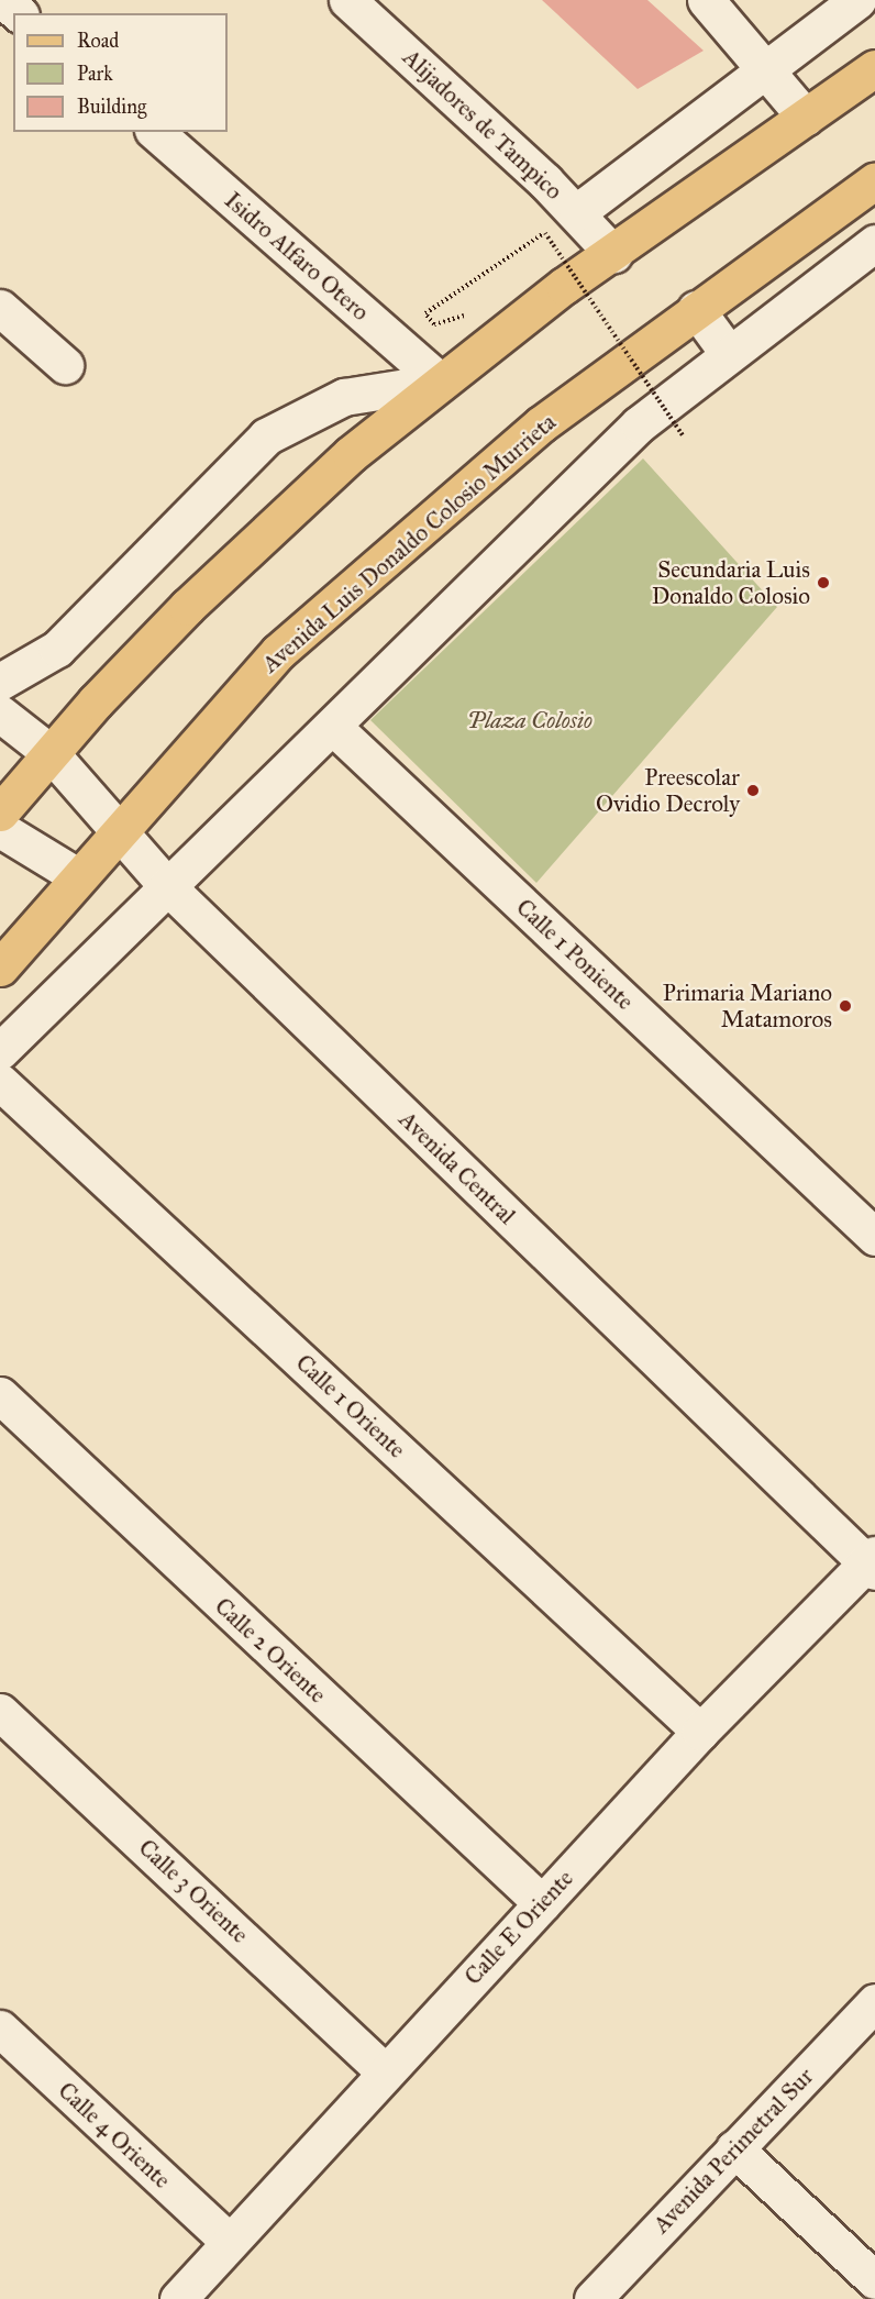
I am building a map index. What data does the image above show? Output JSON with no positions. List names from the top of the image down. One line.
{"streets":{"main road":["Avenida Luis Donaldo Colosio Murrieta"],"street":["Alijadores de Tampico","Isidro Alfaro Otero","Calle 1 Poniente","Avenida Central","Calle 1 Oriente","Calle 2 Oriente","Calle 3 Oriente","Calle E Oriente","Calle 4 Oriente","Avenida Perimetral Sur"]},"crossings":[["Avenida Luis Donaldo Colosio Murrieta","Avenida Central"],["Avenida Central","Calle E Oriente"],["Calle 1 Oriente","Calle E Oriente"],["Calle 2 Oriente","Calle E Oriente"],["Calle 3 Oriente","Calle E Oriente"],["Calle E Oriente","Calle 4 Oriente"]],"parks":["Plaza Colosio"],"places":["Secundaria Luis Donaldo Colosio","Preescolar Ovidio Decroly","Primaria Mariano Matamoros"],"legend":["Road","Park","Building"]}
